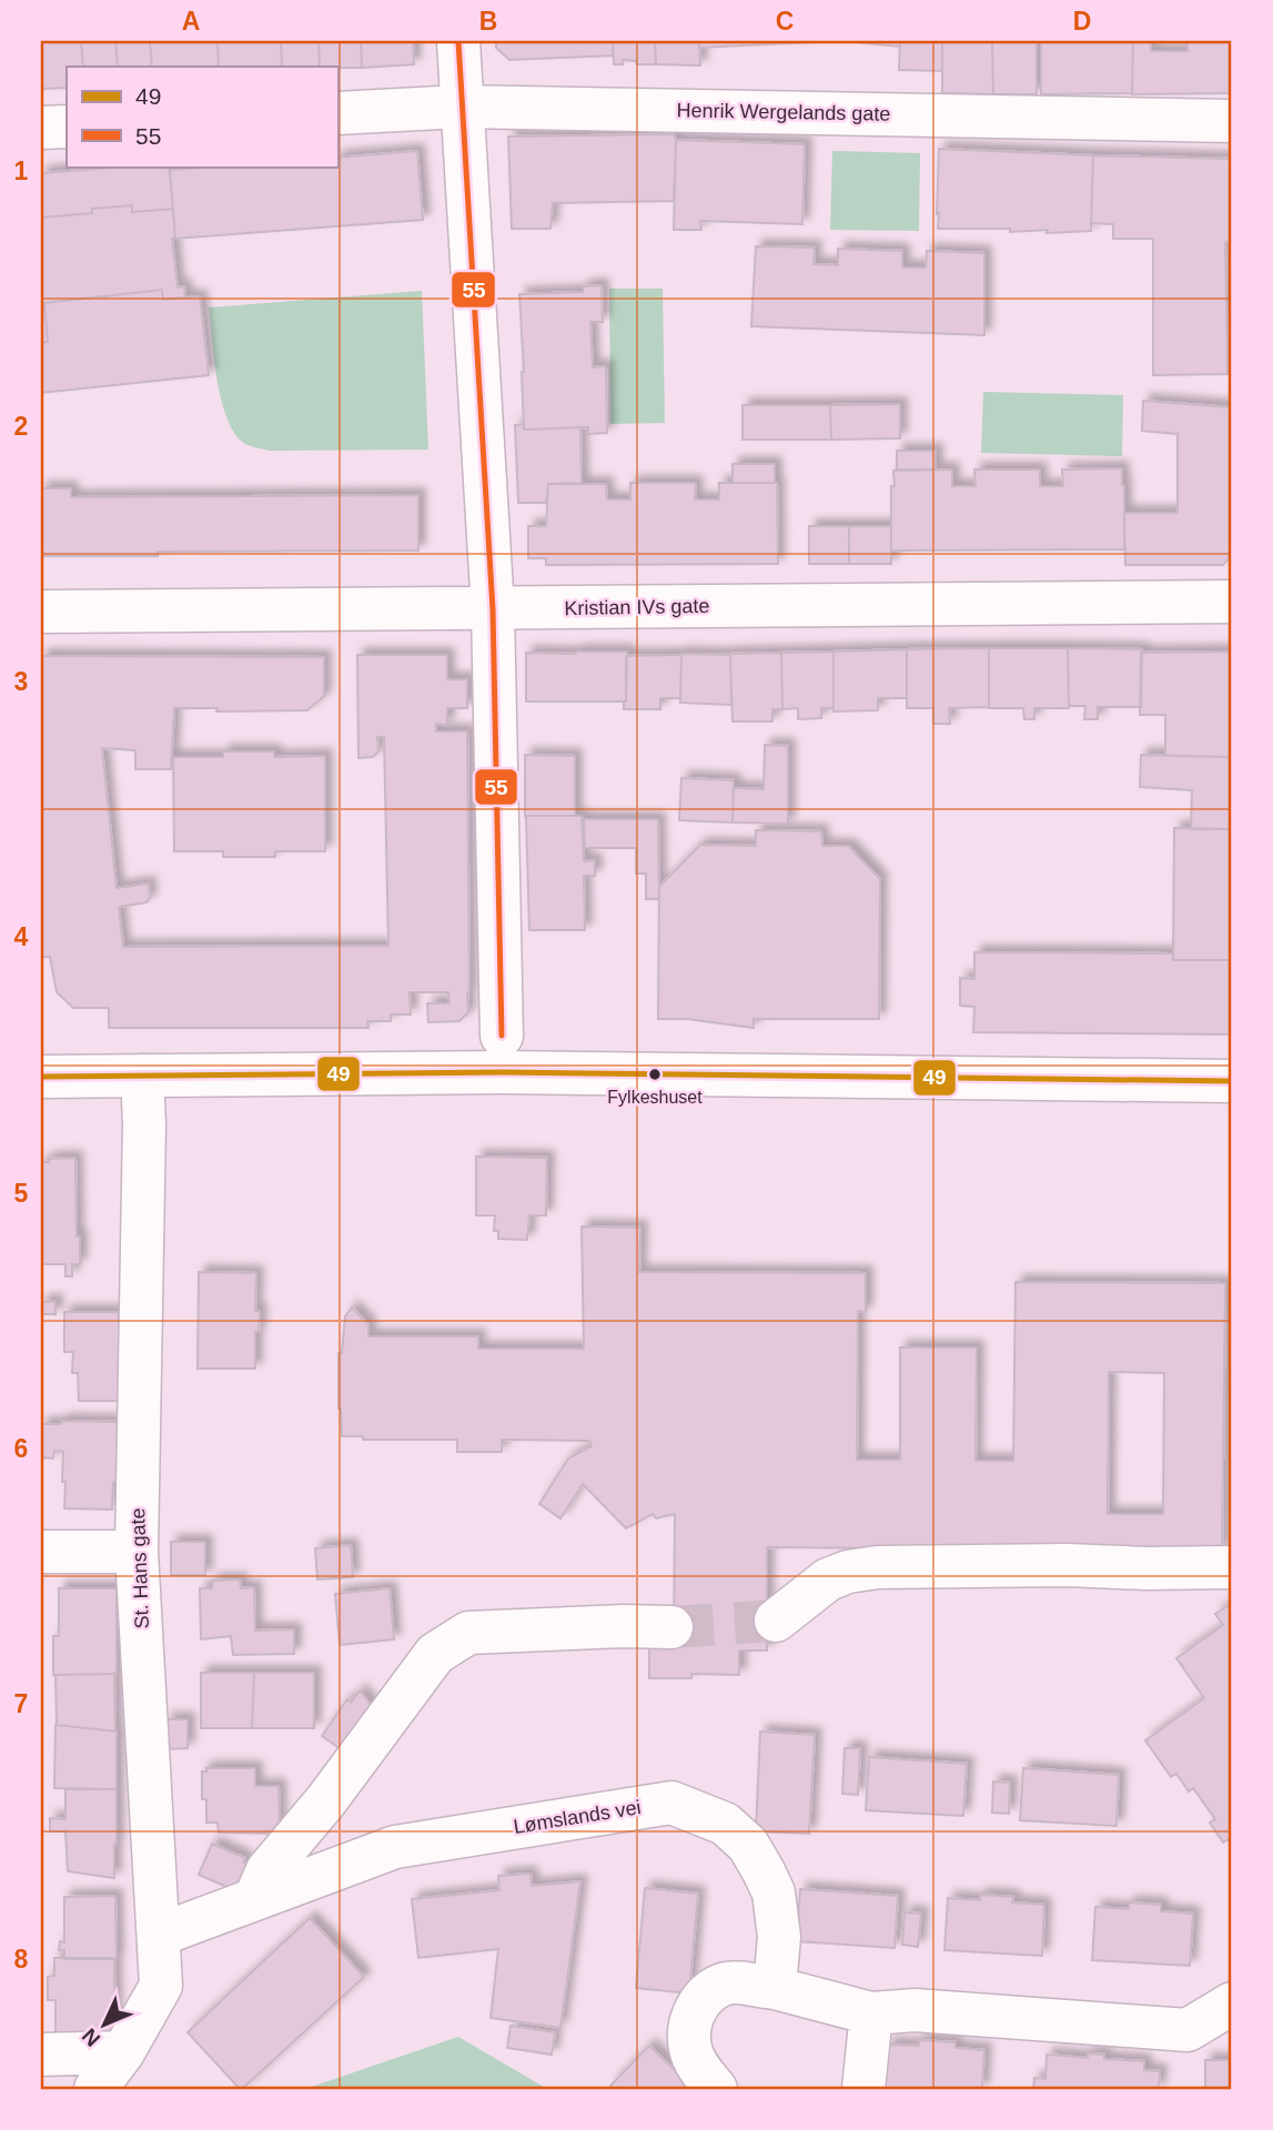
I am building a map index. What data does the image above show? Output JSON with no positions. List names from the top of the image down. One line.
{"streets":{"street":["Henrik Wergelands gate","Kristian IVs gate","St. Hans gate","Lømslands vei"]},"crossings":[["St. Hans gate","Lømslands vei"]],"places":["Fylkeshuset"],"lines":["transit line 55","transit line 49"],"legend":["49","55"],"north":"bottom left","grid":{"columns":["A","B","C","D"],"rows":["1","2","3","4","5","6","7","8"]}}
